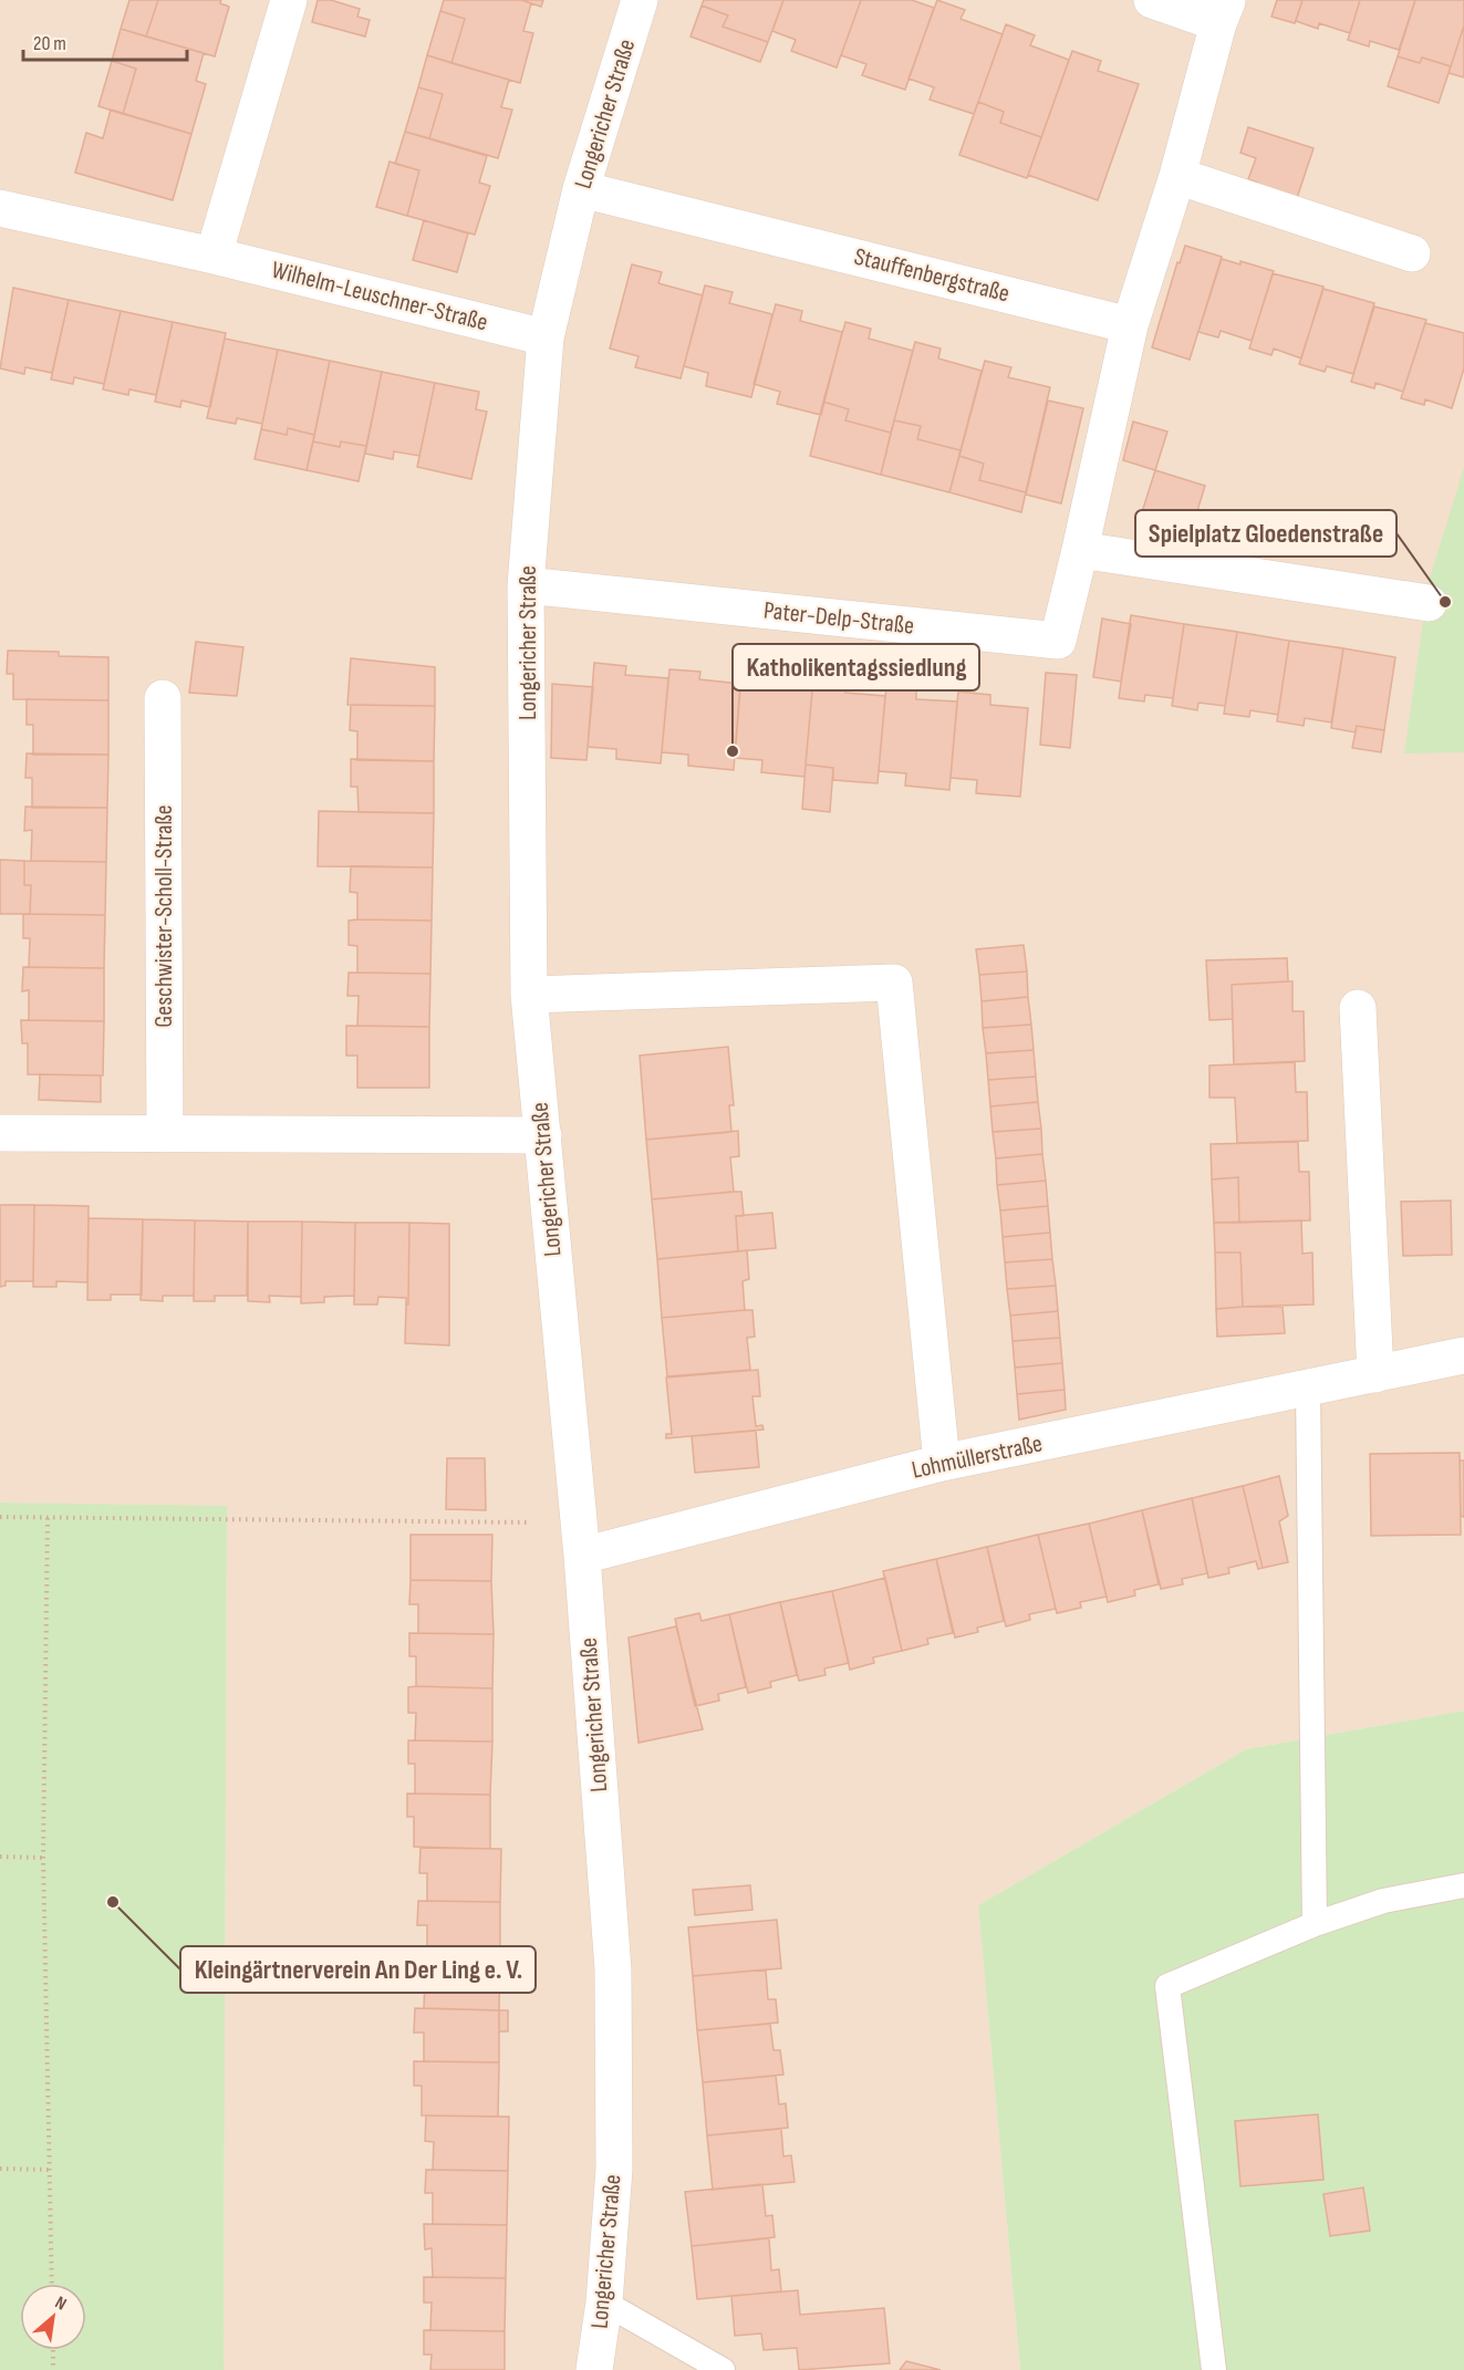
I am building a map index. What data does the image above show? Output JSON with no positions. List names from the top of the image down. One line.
{"streets":{"street":["Longericher Straße","Stauffenbergstraße","Wilhelm-Leuschner-Straße","Pater-Delp-Straße","Geschwister-Scholl-Straße","Lohmüllerstraße"]},"crossings":[["Longericher Straße","Stauffenbergstraße"],["Longericher Straße","Wilhelm-Leuschner-Straße"],["Longericher Straße","Pater-Delp-Straße"],["Longericher Straße","Lohmüllerstraße"],["Stauffenbergstraße","Pater-Delp-Straße"]],"places":["Spielplatz Gloedenstraße","Katholikentagssiedlung","Kleingärtnerverein An Der Ling e. V."],"scale_bar":"20 m","north":"top right"}
